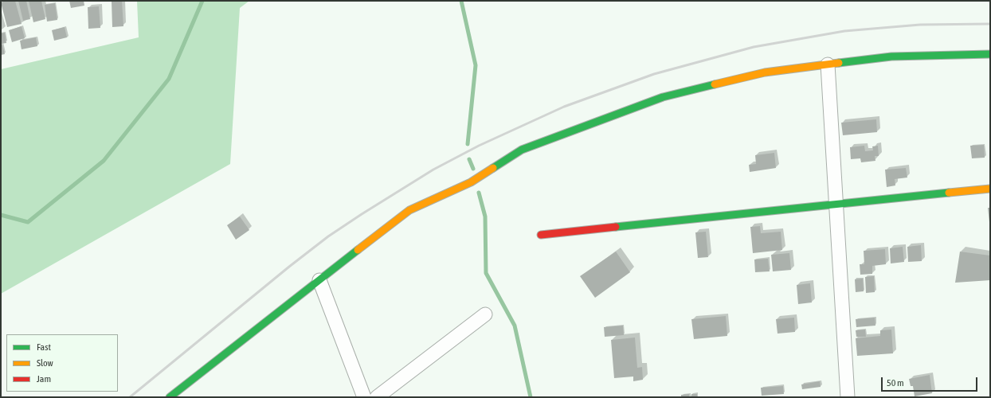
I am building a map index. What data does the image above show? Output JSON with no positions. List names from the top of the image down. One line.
{"legend":["Fast","Slow","Jam"],"scale_bar":"50 m"}
